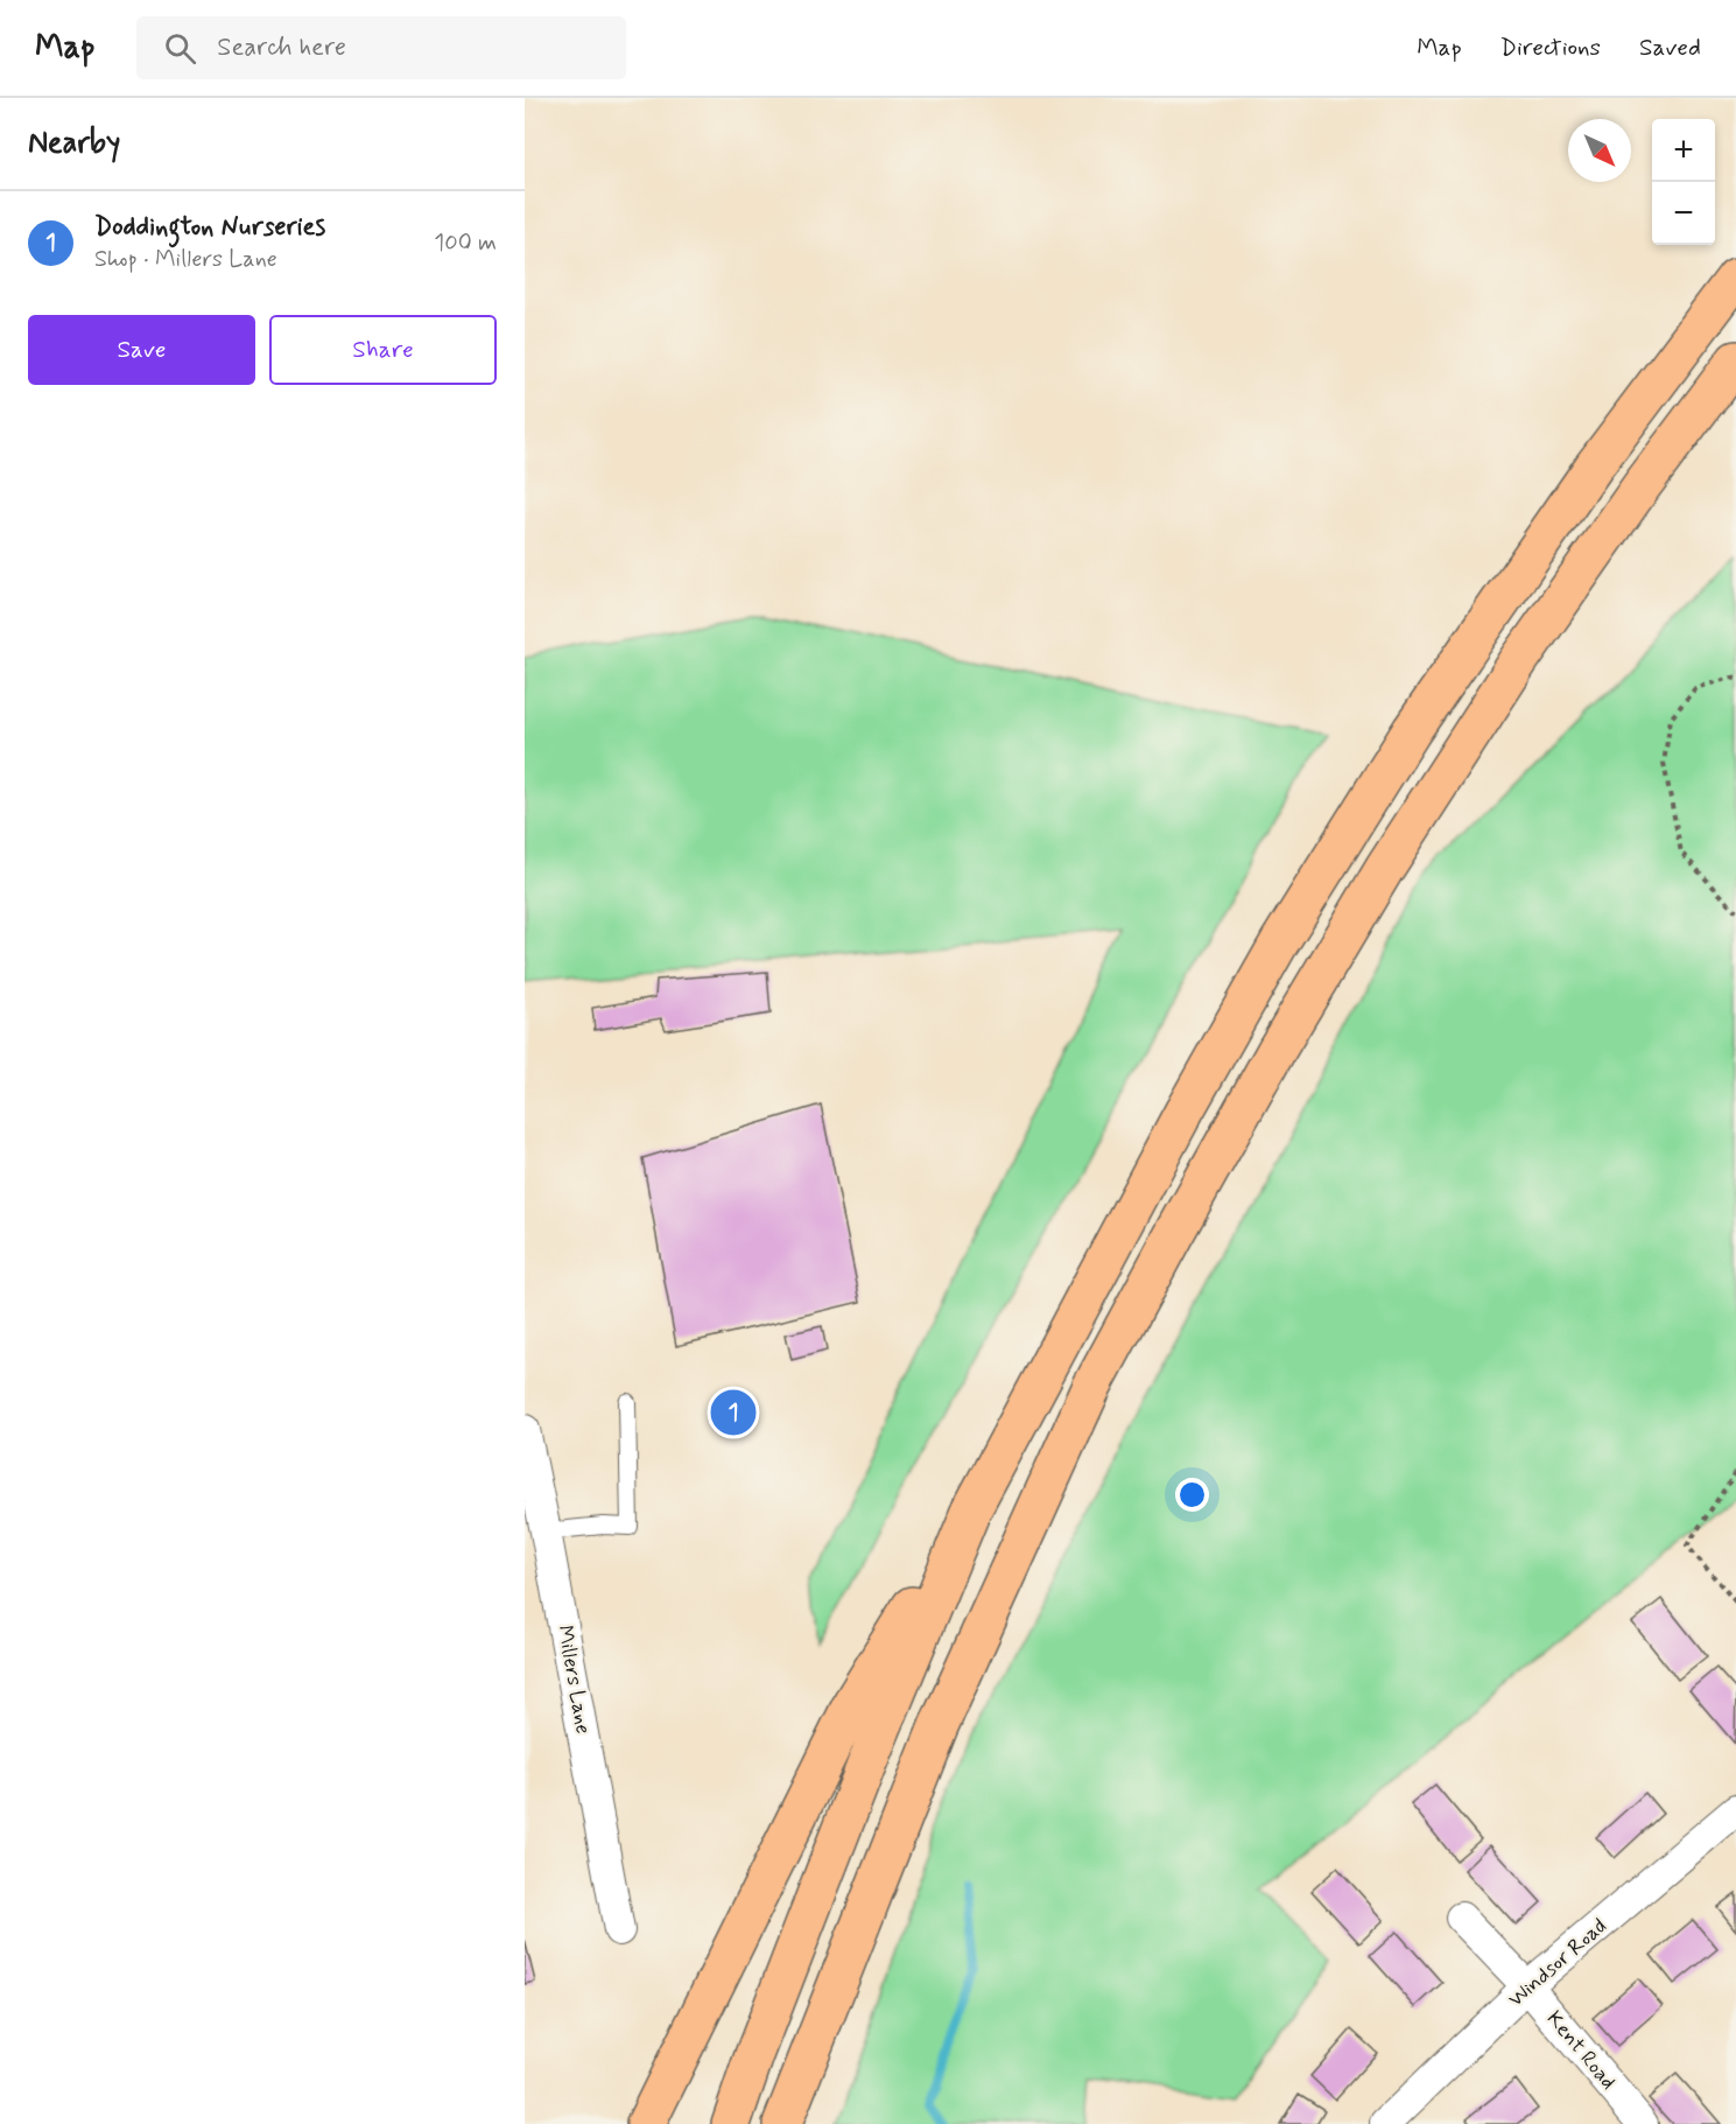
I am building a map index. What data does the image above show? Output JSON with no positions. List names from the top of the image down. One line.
{"streets":{"street":["Millers Lane","Windsor Road","Kent Road"]},"crossings":[["Windsor Road","Kent Road"]],"north":"bottom right","page":{"header":"Map","search":"Search here","nav":["Map","Directions","Saved"],"heading":"Nearby","map_buttons":["+","−"],"list":[{"mark":"1","name":"Doddington Nurseries","note":"Shop · Millers Lane","value":"100 m"}],"buttons":["Save","Share"],"pins":"1"}}
